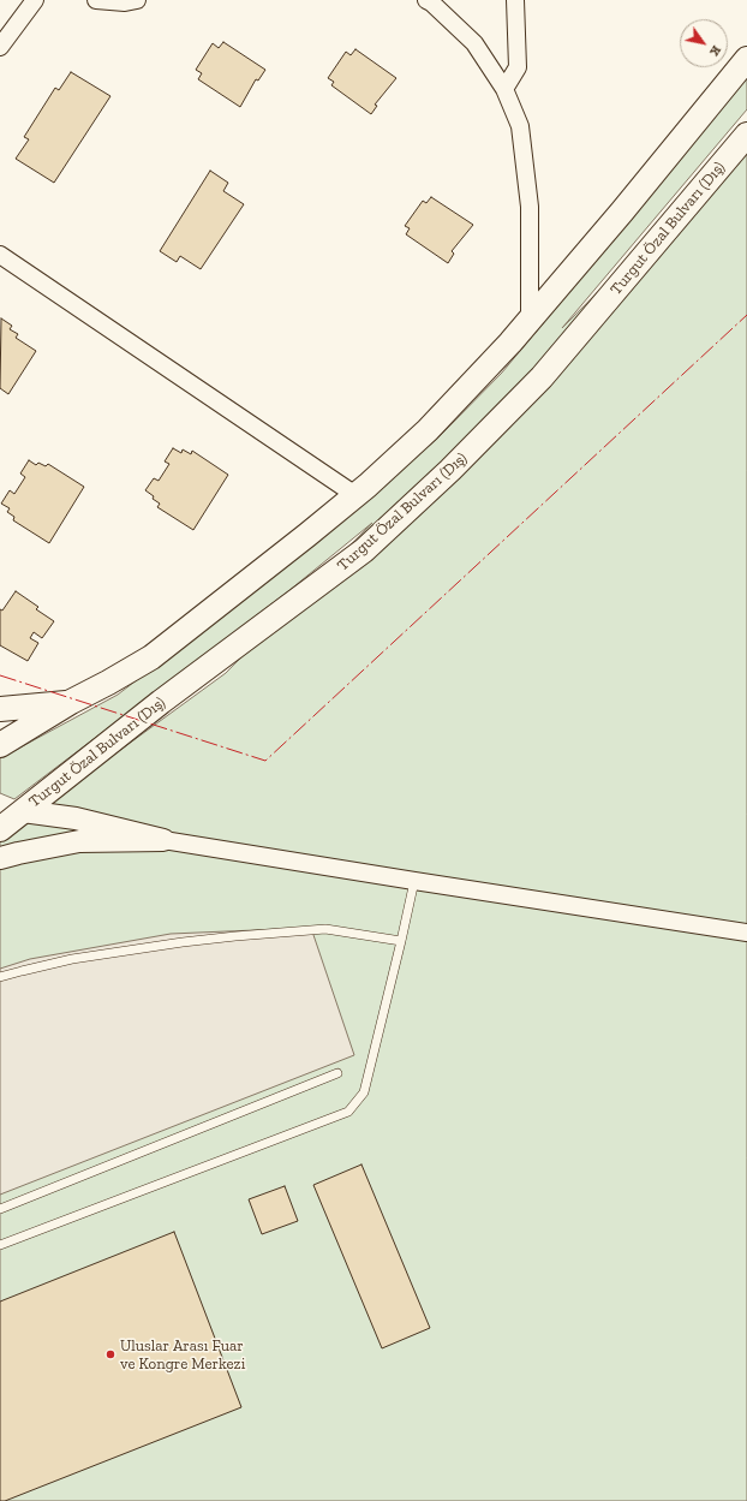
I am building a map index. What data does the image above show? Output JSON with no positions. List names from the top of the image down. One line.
{"streets":{"main road":["Turgut Özal Bulvarı (Dış)"]},"places":["Uluslar Arası Fuar ve Kongre Merkezi"],"north":"bottom right"}
